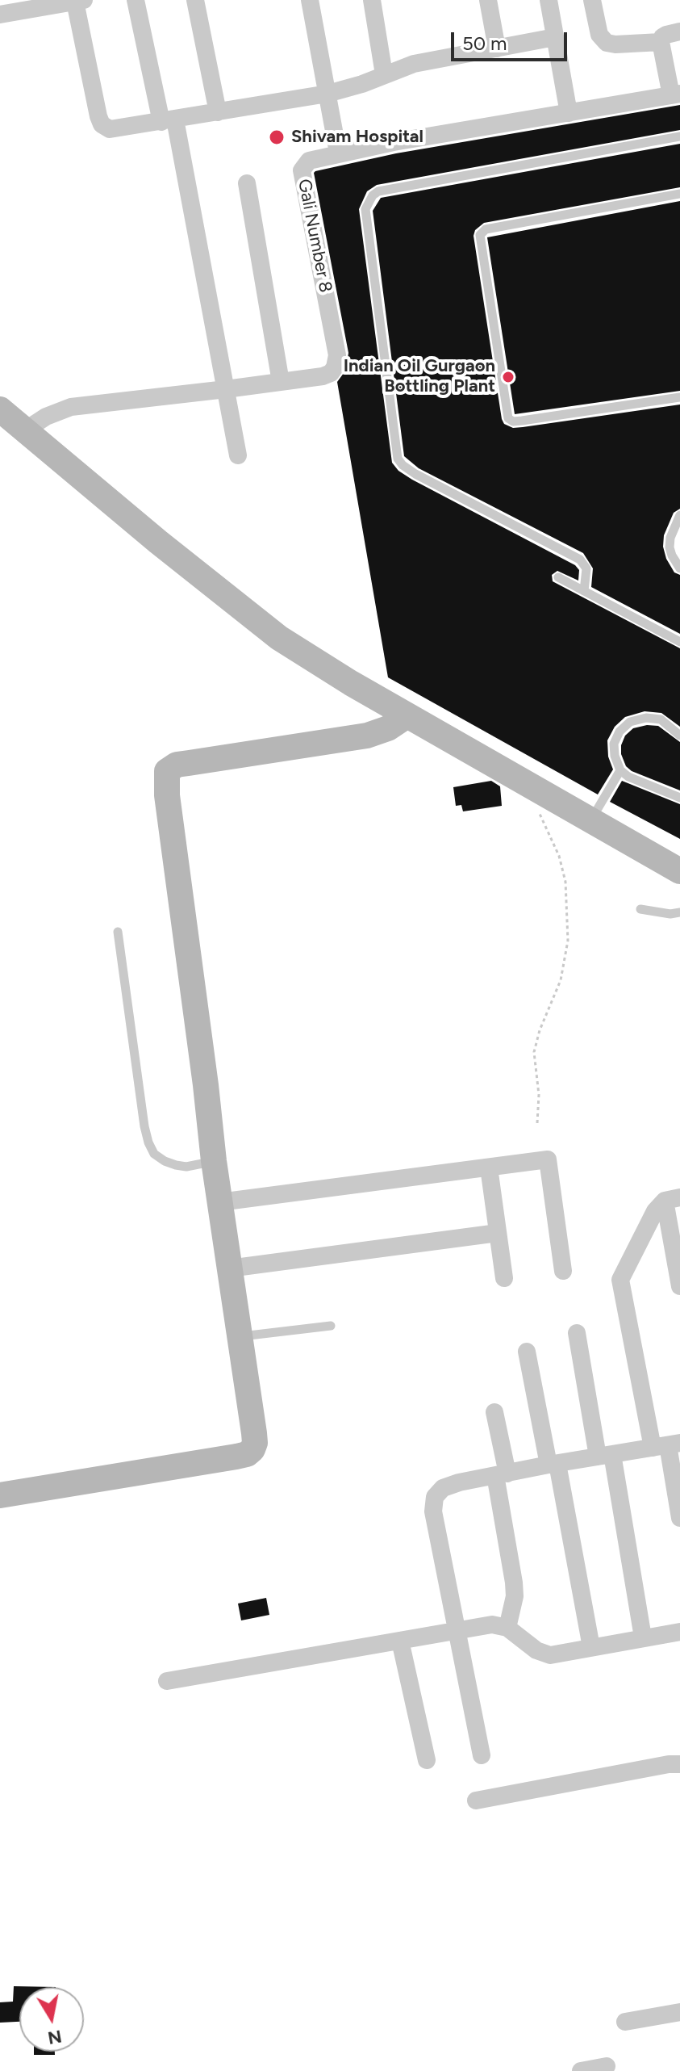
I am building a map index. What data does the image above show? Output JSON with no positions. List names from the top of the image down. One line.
{"streets":{"street":["Gali Number 8"]},"places":["Shivam Hospital","Indian Oil Gurgaon Bottling Plant"],"scale_bar":"50 m","north":"bottom"}
